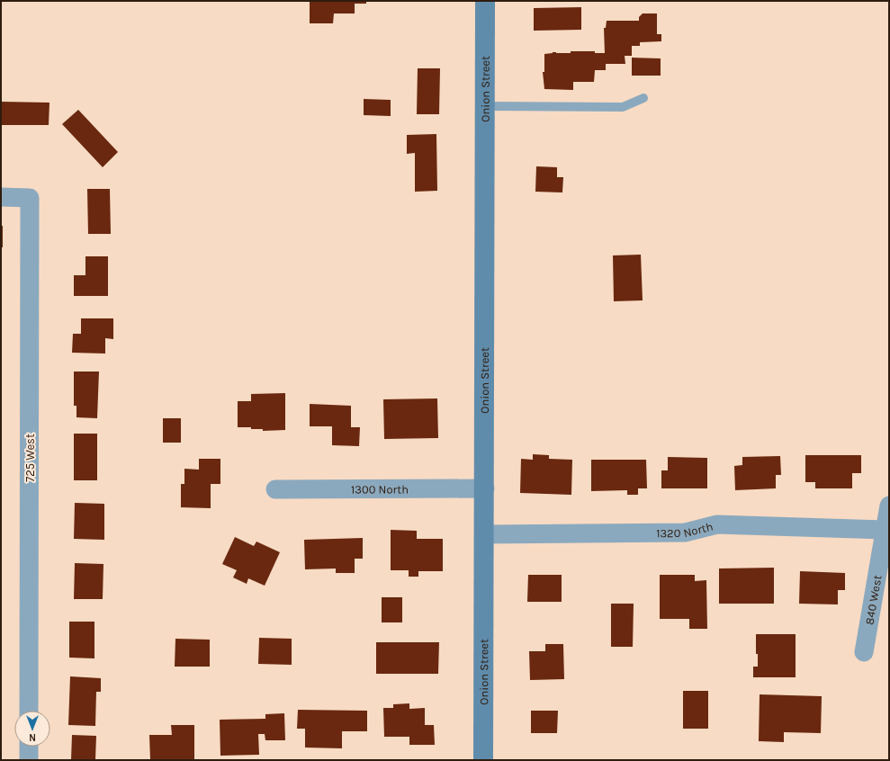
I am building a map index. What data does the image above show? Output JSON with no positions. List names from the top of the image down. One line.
{"streets":{"street":["Onion Street","725 West","1300 North","1320 North","840 West"]},"crossings":[["Onion Street","1300 North"],["Onion Street","1320 North"],["1320 North","840 West"]],"north":"bottom"}
